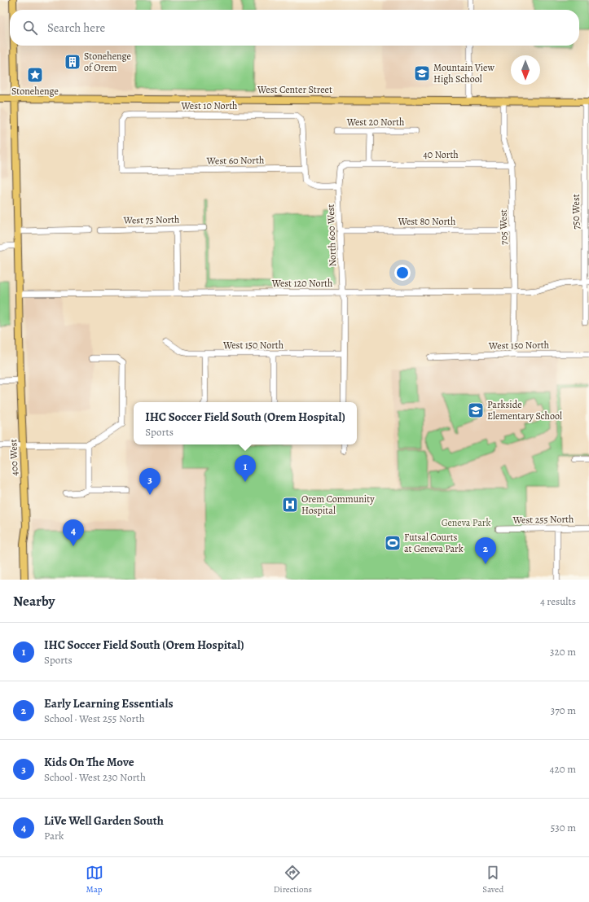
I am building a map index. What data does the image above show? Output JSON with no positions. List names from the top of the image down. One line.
{"streets":{"main road":["West Center Street","400 West"],"street":["West 10 North","West 20 North","40 North","West 60 North","750 West","West 75 North","West 80 North","705 West","North 600 West","West 120 North","West 150 North","West 255 North"]},"crossings":[["West Center Street","750 West"],["West Center Street","705 West"],["West Center Street","400 West"],["West 10 North","West 60 North"],["40 North","705 West"],["40 North","North 600 West"],["750 West","West 120 North"],["West 80 North","705 West"],["West 80 North","North 600 West"],["705 West","West 120 North"],["705 West","West 150 North"],["North 600 West","West 120 North"],["North 600 West","West 150 North"],["West 120 North","400 West"]],"parks":["Geneva Park"],"places":{"building":["Stonehenge of Orem"],"school or university":["Mountain View High School","Parkside Elementary School"],"place":["Stonehenge"],"hospital":["Orem Community Hospital"],"sports":["Futsal Courts at Geneva Park"]},"north":"bottom","page":{"search":"Search here","popup":["IHC Soccer Field South (Orem Hospital)","Sports"],"pins":["1","3","4","2"],"heading":["Nearby","4 results"],"list":[{"mark":"1","name":"IHC Soccer Field South (Orem Hospital)","note":"Sports","value":"320 m"},{"mark":"2","name":"Early Learning Essentials","note":"School · West 255 North","value":"370 m"},{"mark":"3","name":"Kids On The Move","note":"School · West 230 North","value":"420 m"},{"mark":"4","name":"LiVe Well Garden South","note":"Park","value":"530 m"}],"nav":["Map","Directions","Saved"]}}
